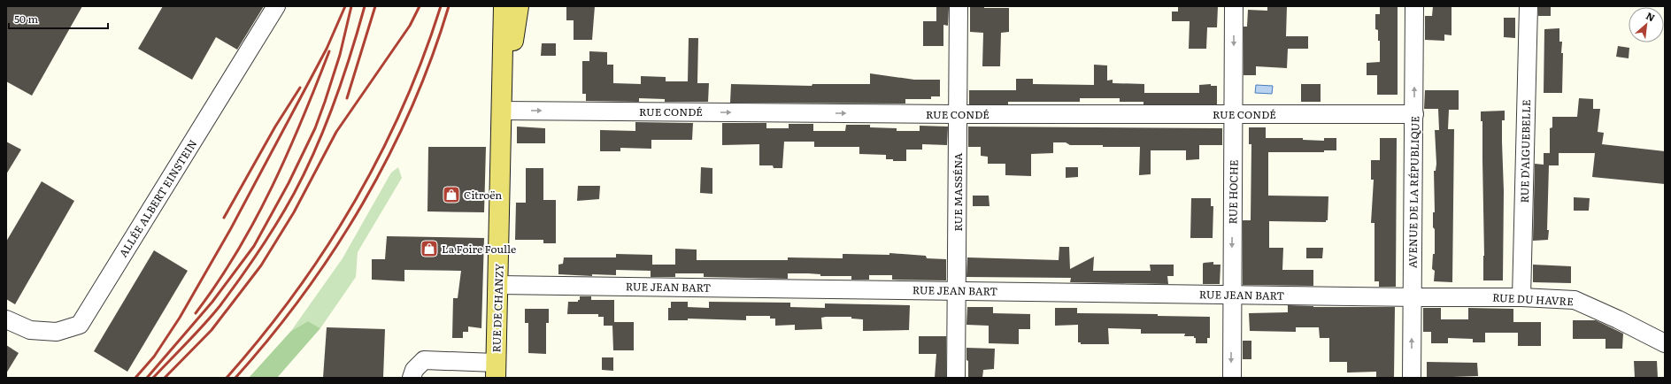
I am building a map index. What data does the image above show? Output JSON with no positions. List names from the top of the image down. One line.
{"streets":{"main road":["RUE DE CHANZY"],"street":["RUE CONDÉ","RUE D'AIGUEBELLE","RUE MASSÉNA","RUE HOCHE","AVENUE DE LA RÉPUBLIQUE","ALLÉE ALBERT EINSTEIN","RUE JEAN BART","RUE DU HAVRE"]},"crossings":[["RUE CONDÉ","RUE MASSÉNA"],["RUE CONDÉ","RUE HOCHE"],["RUE CONDÉ","AVENUE DE LA RÉPUBLIQUE"],["RUE CONDÉ","RUE DE CHANZY"],["RUE D'AIGUEBELLE","RUE DU HAVRE"],["RUE MASSÉNA","RUE JEAN BART"],["RUE HOCHE","RUE JEAN BART"],["AVENUE DE LA RÉPUBLIQUE","RUE JEAN BART"],["AVENUE DE LA RÉPUBLIQUE","RUE DU HAVRE"],["RUE JEAN BART","RUE DU HAVRE"],["RUE JEAN BART","RUE DE CHANZY"]],"one_way":["RUE CONDÉ","RUE HOCHE","AVENUE DE LA RÉPUBLIQUE"],"places":{"shop":["Citroën","La Foire Foulle"]},"scale_bar":"50 m","north":"top right"}
